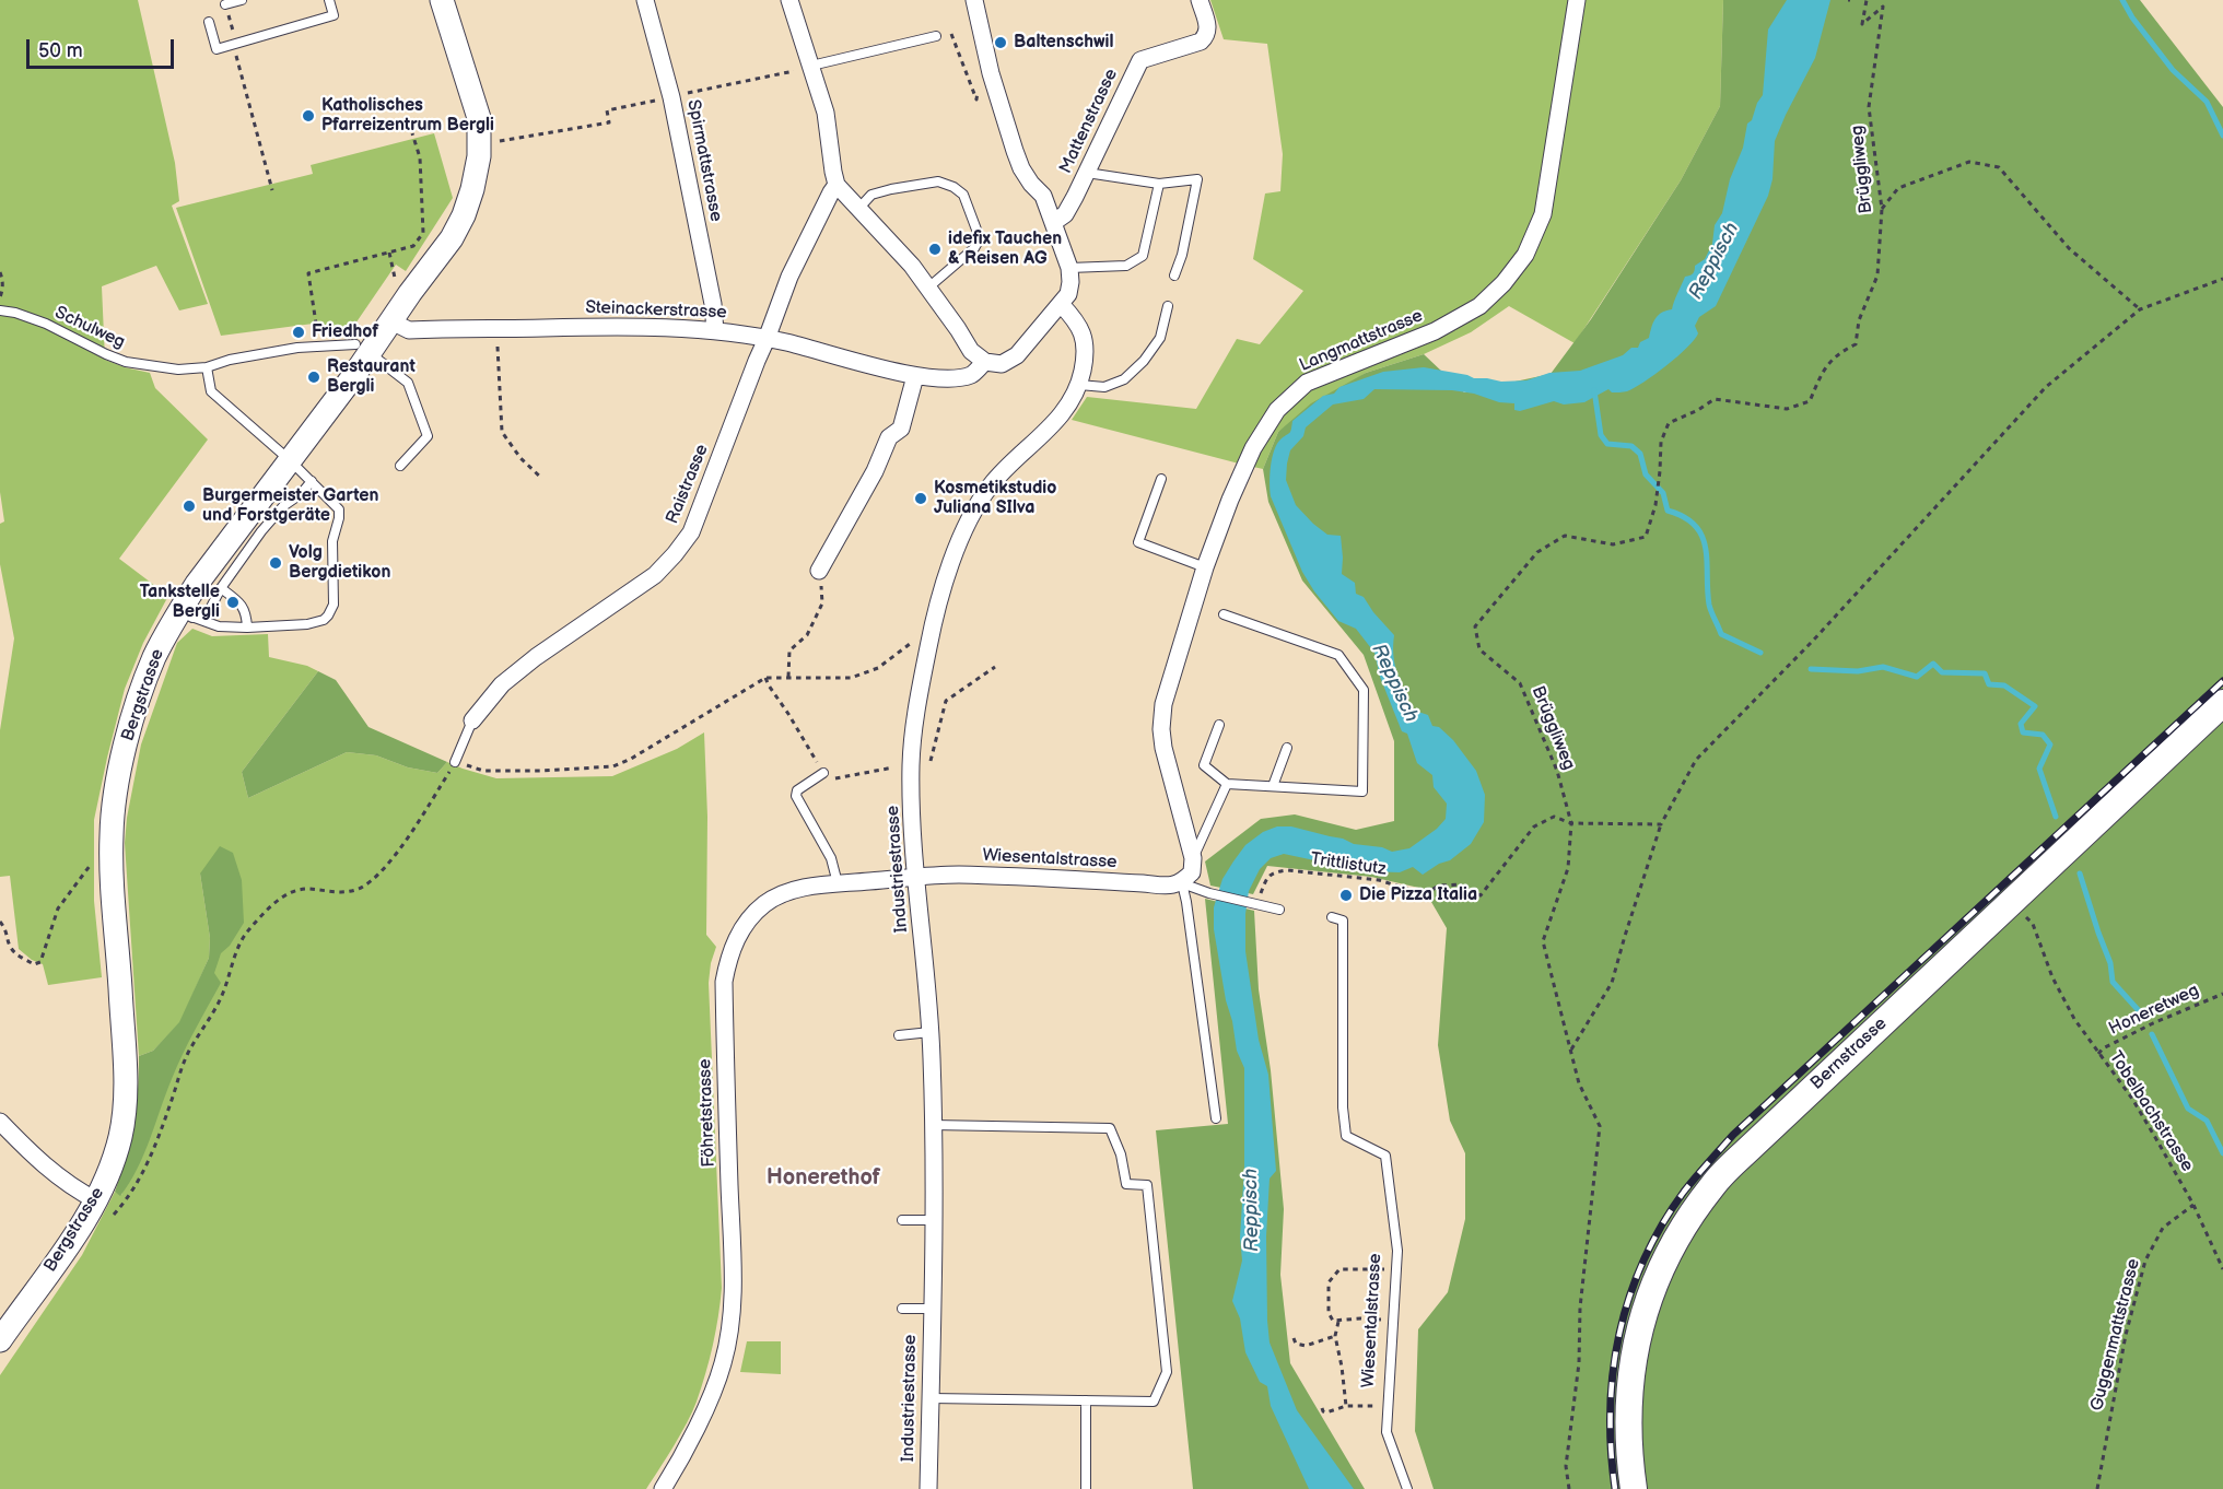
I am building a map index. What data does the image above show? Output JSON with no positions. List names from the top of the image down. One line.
{"streets":{"main road":["Bernstrasse"],"street":["Mattenstrasse","Spirmattstrasse","Steinackerstrasse","Langmattstrasse","Raistrasse","Bergstrasse","Wiesentalstrasse","Industriestrasse","Föhretstrasse"],"lane":["Schulweg"],"path":["Brüggliweg","Trittlistutz","Honeretweg","Tobelbachstrasse","Guggenmattstrasse"]},"crossings":[["Spirmattstrasse","Steinackerstrasse"],["Brüggliweg","Trittlistutz"],["Steinackerstrasse","Raistrasse"],["Steinackerstrasse","Bergstrasse"],["Steinackerstrasse","Industriestrasse"],["Schulweg","Bergstrasse"],["Wiesentalstrasse","Industriestrasse"],["Wiesentalstrasse","Föhretstrasse"],["Industriestrasse","Föhretstrasse"],["Honeretweg","Tobelbachstrasse"],["Tobelbachstrasse","Guggenmattstrasse"]],"districts":["Honerethof"],"water":["Reppisch"],"places":["Baltenschwil","Katholisches Pfarreizentrum Bergli","idefix Tauchen & Reisen AG","Friedhof","Restaurant Bergli","Kosmetikstudio Juliana SIlva","Burgermeister Garten und Forstgeräte","Volg Bergdietikon","Tankstelle Bergli","Die Pizza Italia"],"scale_bar":"50 m"}
